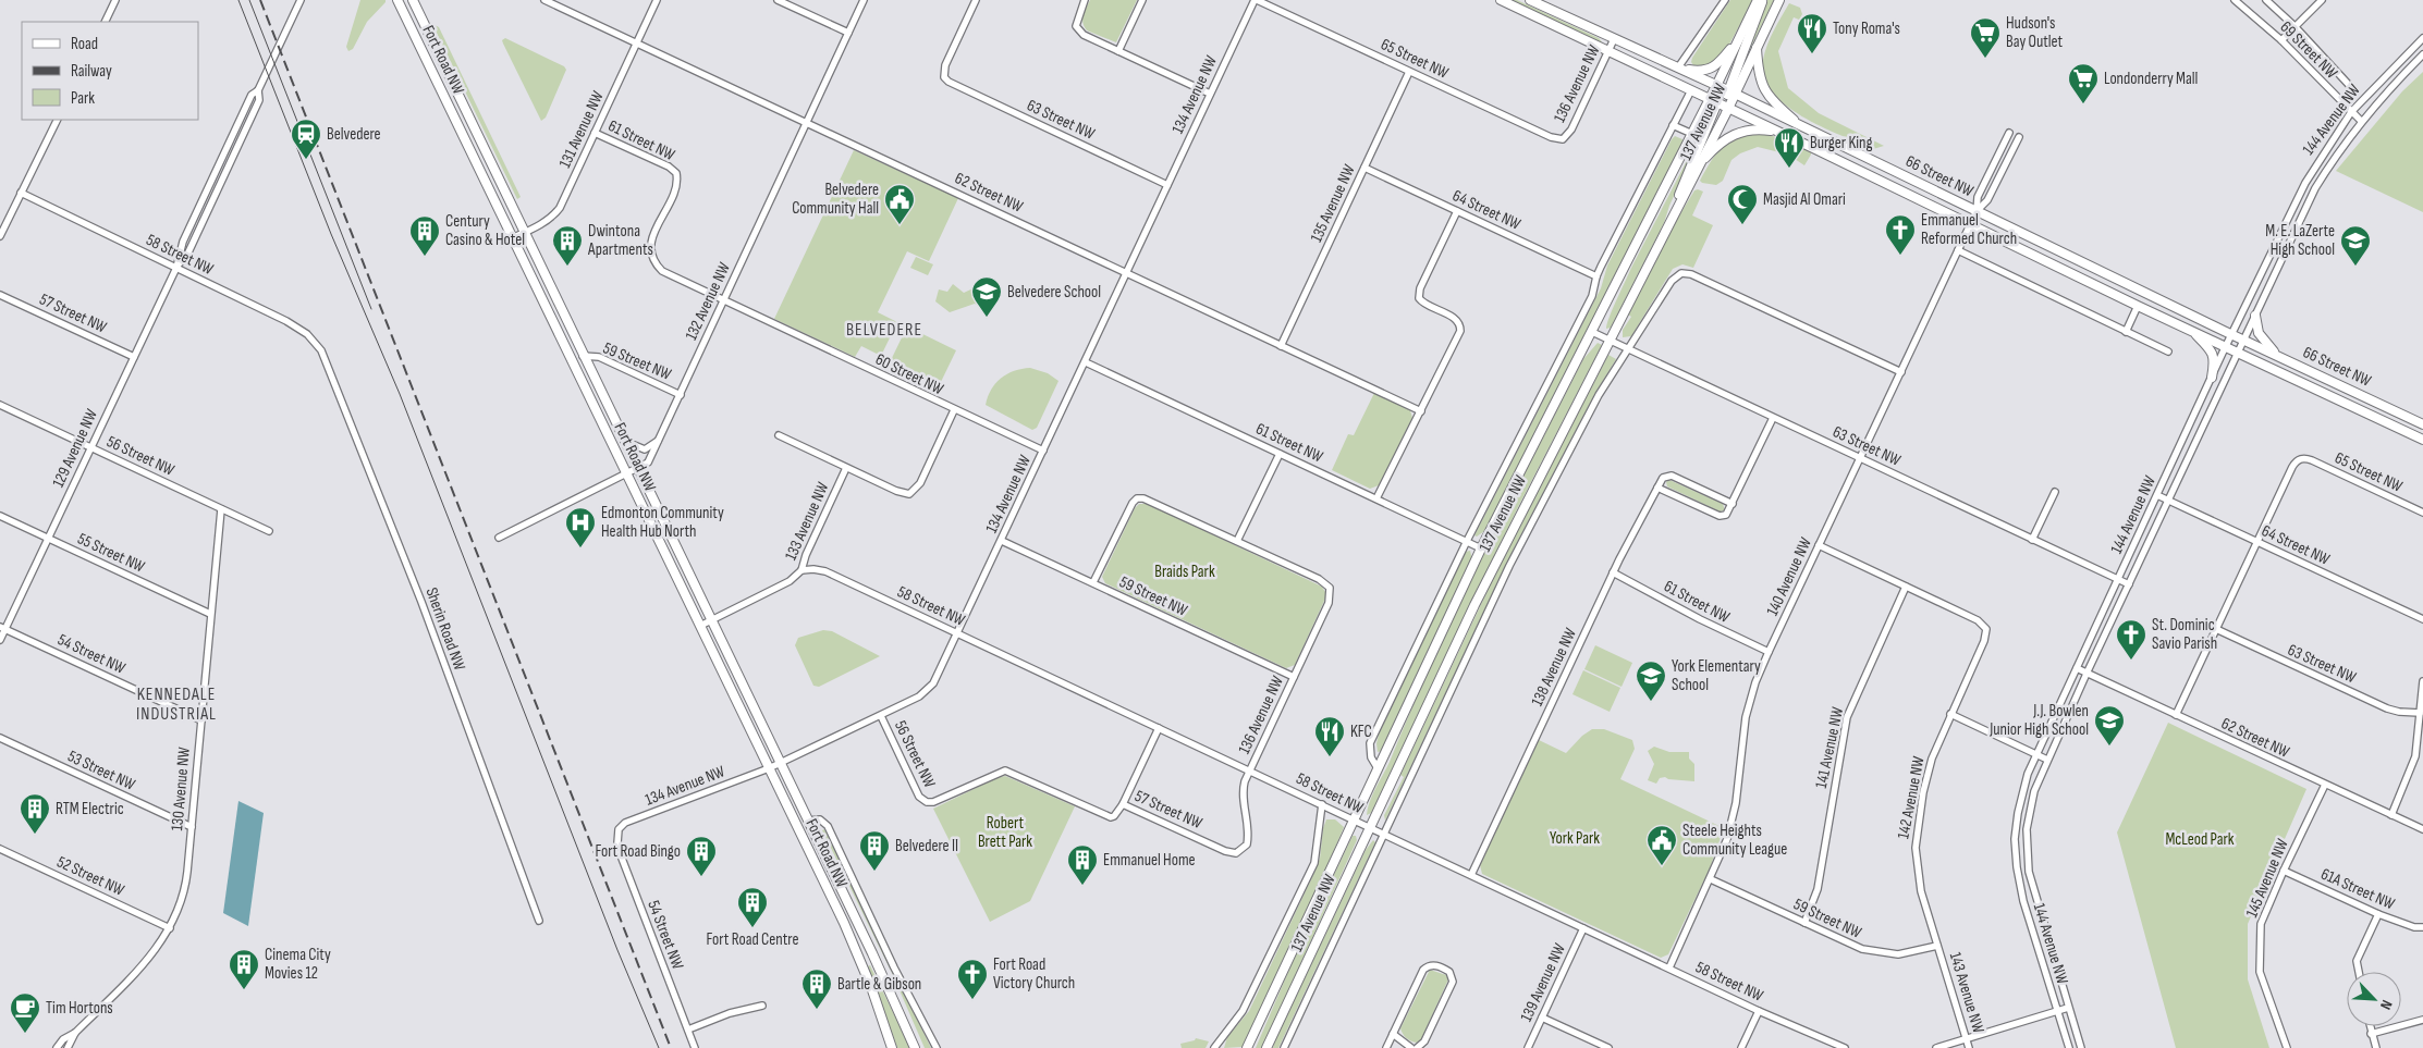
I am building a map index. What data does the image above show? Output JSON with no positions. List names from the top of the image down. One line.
{"streets":{"main road":["Fort Road NW","137 Avenue NW","66 Street NW"],"street":["69 Street NW","65 Street NW","136 Avenue NW","134 Avenue NW","63 Street NW","144 Avenue NW","131 Avenue NW","61 Street NW","62 Street NW","135 Avenue NW","64 Street NW","58 Street NW","132 Avenue NW","57 Street NW","59 Street NW","60 Street NW","129 Avenue NW","56 Street NW","133 Avenue NW","55 Street NW","140 Avenue NW","Sherin Road NW","54 Street NW","138 Avenue NW","141 Avenue NW","53 Street NW","130 Avenue NW","142 Avenue NW","52 Street NW","145 Avenue NW","61A Street NW","139 Avenue NW","143 Avenue NW"]},"crossings":[["69 Street NW","144 Avenue NW"],["65 Street NW","136 Avenue NW"],["65 Street NW","134 Avenue NW"],["65 Street NW","135 Avenue NW"],["65 Street NW","64 Street NW"],["Fort Road NW","134 Avenue NW"],["Fort Road NW","131 Avenue NW"],["Fort Road NW","132 Avenue NW"],["Fort Road NW","59 Street NW"],["Fort Road NW","133 Avenue NW"],["136 Avenue NW","66 Street NW"],["136 Avenue NW","58 Street NW"],["136 Avenue NW","57 Street NW"],["136 Avenue NW","59 Street NW"],["134 Avenue NW","63 Street NW"],["134 Avenue NW","61 Street NW"],["134 Avenue NW","62 Street NW"],["134 Avenue NW","58 Street NW"],["134 Avenue NW","59 Street NW"],["134 Avenue NW","60 Street NW"],["134 Avenue NW","56 Street NW"],["134 Avenue NW","54 Street NW"],["63 Street NW","144 Avenue NW"],["63 Street NW","137 Avenue NW"],["63 Street NW","140 Avenue NW"],["144 Avenue NW","66 Street NW"],["144 Avenue NW","62 Street NW"],["144 Avenue NW","64 Street NW"],["137 Avenue NW","61 Street NW"],["137 Avenue NW","66 Street NW"],["137 Avenue NW","64 Street NW"],["137 Avenue NW","58 Street NW"],["137 Avenue NW","140 Avenue NW"],["131 Avenue NW","61 Street NW"],["131 Avenue NW","62 Street NW"],["61 Street NW","60 Street NW"],["61 Street NW","140 Avenue NW"],["61 Street NW","138 Avenue NW"],["66 Street NW","140 Avenue NW"],["62 Street NW","135 Avenue NW"],["62 Street NW","132 Avenue NW"],["62 Street NW","145 Avenue NW"],["135 Avenue NW","64 Street NW"],["58 Street NW","129 Avenue NW"],["58 Street NW","133 Avenue NW"],["58 Street NW","140 Avenue NW"],["58 Street NW","Sherin Road NW"],["58 Street NW","138 Avenue NW"],["58 Street NW","139 Avenue NW"],["132 Avenue NW","59 Street NW"],["132 Avenue NW","60 Street NW"],["57 Street NW","129 Avenue NW"],["57 Street NW","56 Street NW"],["59 Street NW","140 Avenue NW"],["59 Street NW","141 Avenue NW"],["59 Street NW","142 Avenue NW"],["59 Street NW","143 Avenue NW"],["129 Avenue NW","56 Street NW"],["129 Avenue NW","55 Street NW"],["129 Avenue NW","54 Street NW"],["56 Street NW","130 Avenue NW"],["55 Street NW","130 Avenue NW"],["54 Street NW","130 Avenue NW"],["141 Avenue NW","142 Avenue NW"],["53 Street NW","130 Avenue NW"],["130 Avenue NW","52 Street NW"],["142 Avenue NW","143 Avenue NW"],["145 Avenue NW","61A Street NW"]],"districts":["BELVEDERE","KENNEDALE INDUSTRIAL"],"parks":["Braids Park","Robert Brett Park","York Park","McLeod Park"],"places":{"restaurant":["Tony Roma's","Burger King","KFC"],"supermarket":["Hudson's Bay Outlet","Londonderry Mall"],"station":["Belvedere"],"public building":["Belvedere Community Hall","Steele Heights Community League"],"mosque":["Masjid Al Omari"],"church":["Emmanuel Reformed Church","St. Dominic Savio Parish","Fort Road Victory Church"],"building":["Century Casino & Hotel","Dwintona Apartments","RTM Electric","Belvedere II","Fort Road Bingo","Emmanuel Home","Fort Road Centre","Cinema City Movies 12","Bartle & Gibson"],"school or university":["M. E. LaZerte High School","Belvedere School","York Elementary School","J.J. Bowlen Junior High School"],"hospital":["Edmonton Community Health Hub North"],"cafe":["Tim Hortons"]},"legend":["Road","Railway","Park"],"north":"bottom right"}
